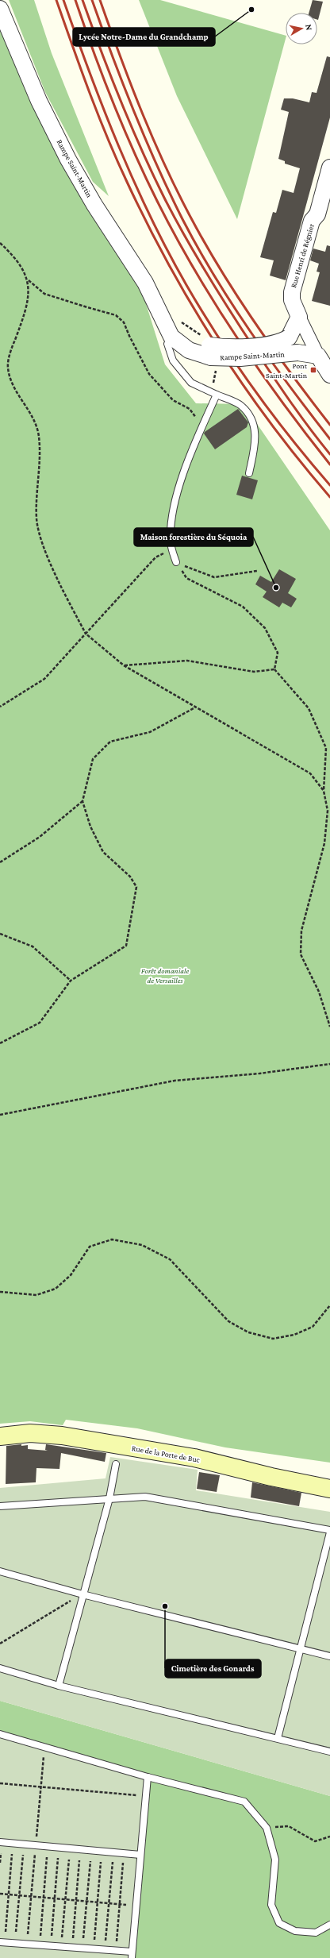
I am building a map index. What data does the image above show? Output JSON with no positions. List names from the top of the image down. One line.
{"streets":{"main road":["Rue de la Porte de Buc"],"street":["Rampe Saint-Martin","Rue Henri de Régnier"]},"crossings":[["Rampe Saint-Martin","Rue Henri de Régnier"]],"parks":["Forêt domaniale de Versailles"],"places":{"other":["Lycée Notre-Dame du Grandchamp","Maison forestière du Séquoia","Cimetière des Gonards"],"transit":["Pont Saint-Martin"]},"north":"right"}
